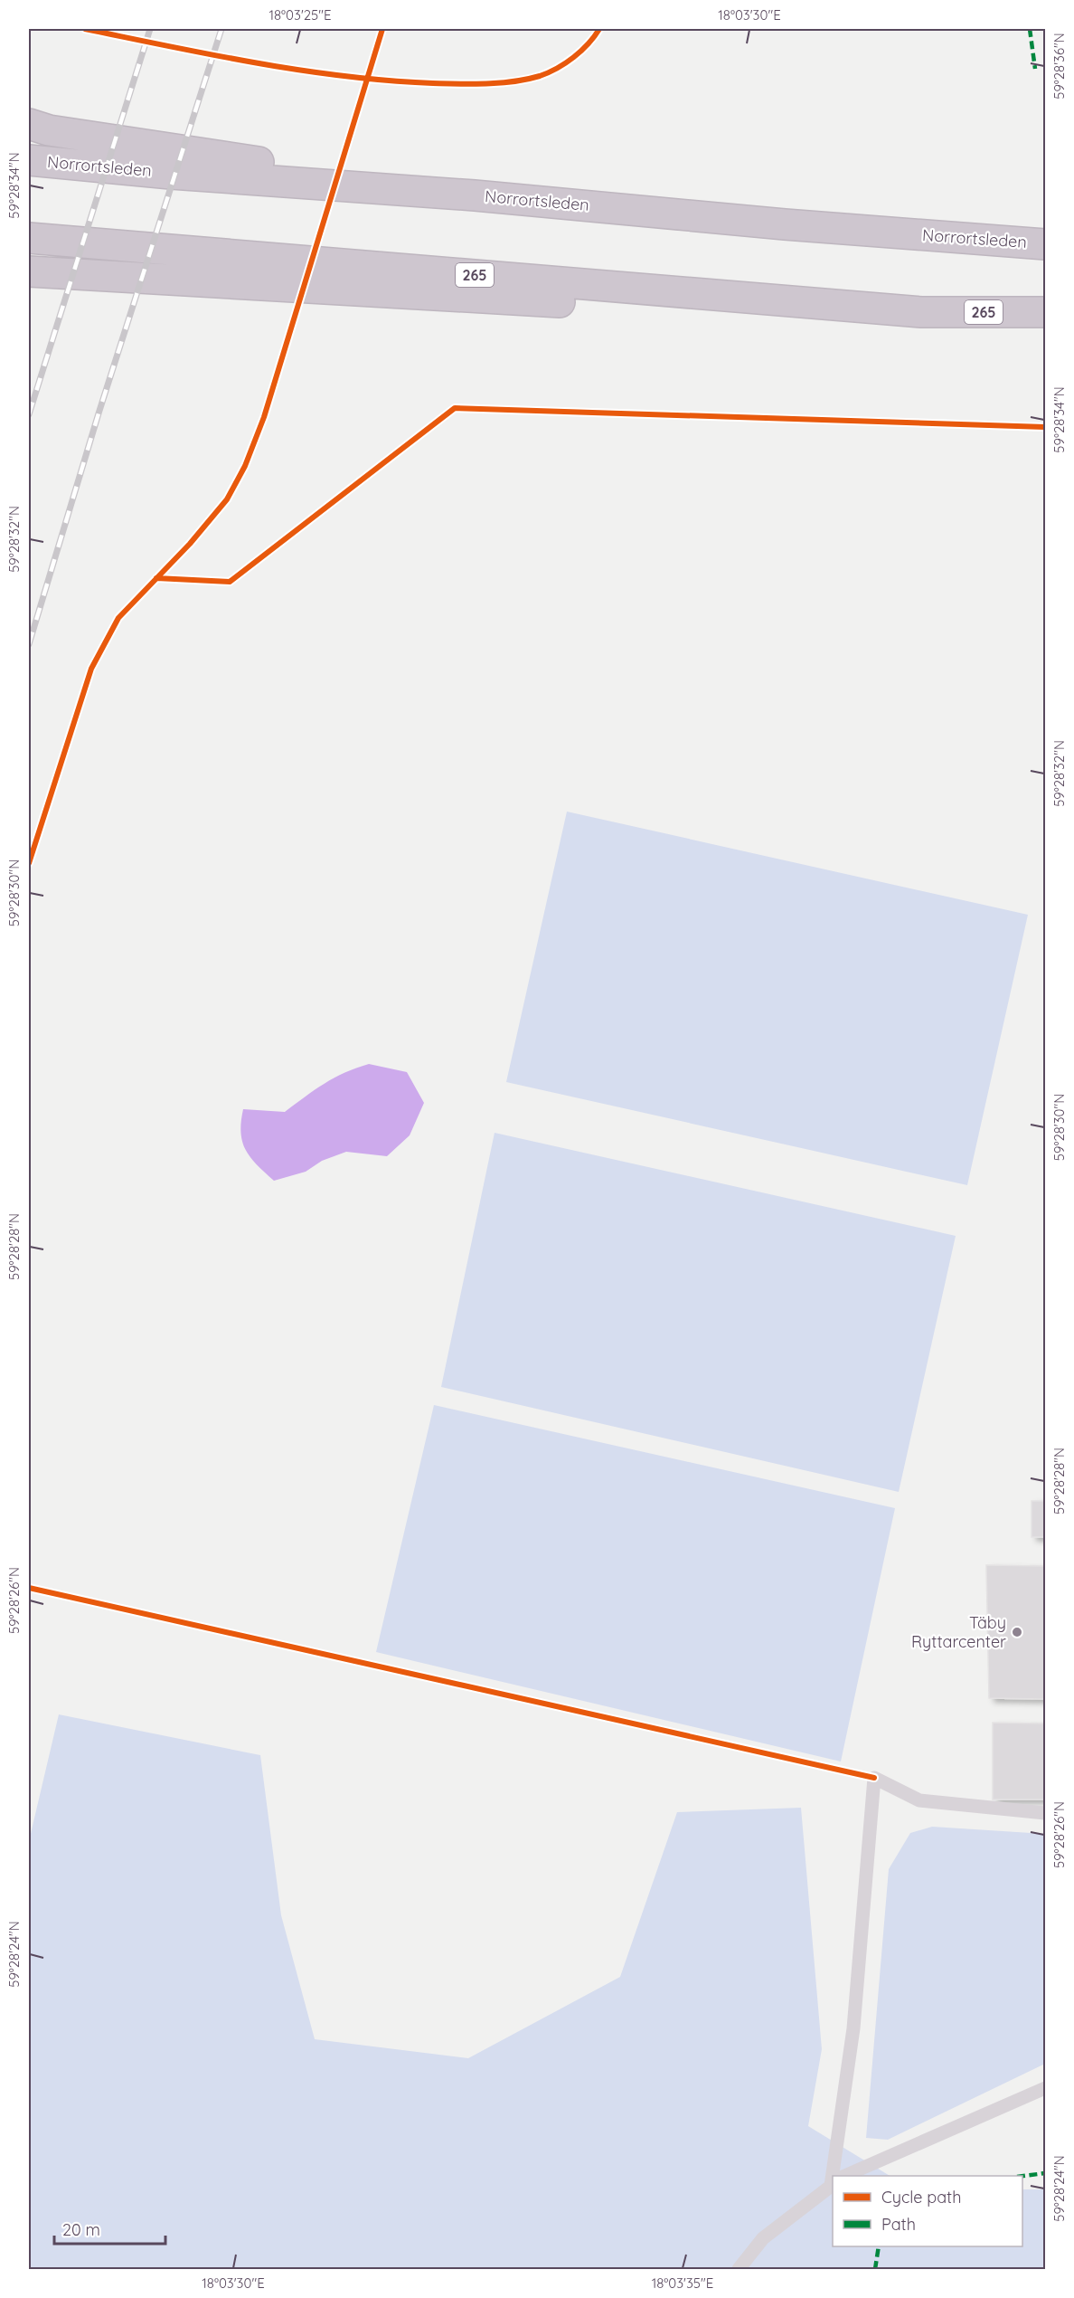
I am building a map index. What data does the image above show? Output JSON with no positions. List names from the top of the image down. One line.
{"streets":{"highway":["Norrortsleden","265"]},"places":["Täby Ryttarcenter"],"legend":["Cycle path","Path"],"scale_bar":"20 m","coordinates":["18°03'25\"E","18°03'30\"E","59°28'36\"N","59°28'34\"N","59°28'32\"N","59°28'30\"N","59°28'28\"N","59°28'26\"N","59°28'24\"N","18°03'35\"E"]}
